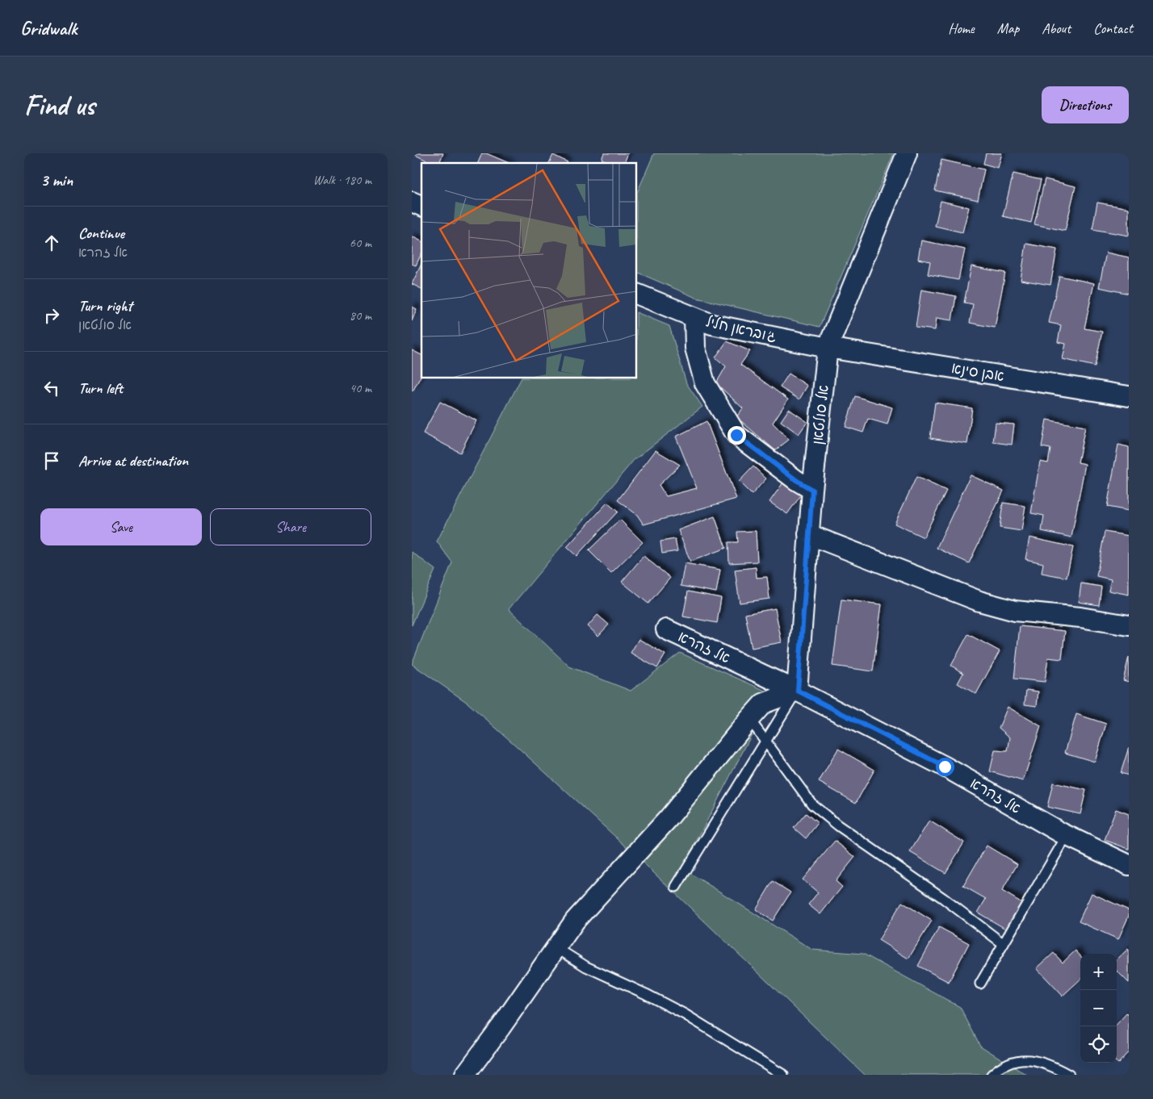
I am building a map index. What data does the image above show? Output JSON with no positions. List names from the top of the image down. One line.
{"streets":{"street":["ג'ובראן חליל","אבן סינא","אל סולטאן","אל זהרא"]},"crossings":[["ג'ובראן חליל","אבן סינא"],["ג'ובראן חליל","אל סולטאן"],["אבן סינא","אל סולטאן"],["אל סולטאן","אל זהרא"]],"page":{"header":"Gridwalk","nav":["Home","Map","About","Contact"],"buttons":["Directions",["Save","Share"]],"title":"Find us","heading":["3 min","Walk · 180 m"],"list":[["Continue","אל זהרא","60 m"],["Turn right","אל סולטאן","80 m"],["Turn left","40 m"],"Arrive at destination"],"map_buttons":["+","−"]}}
